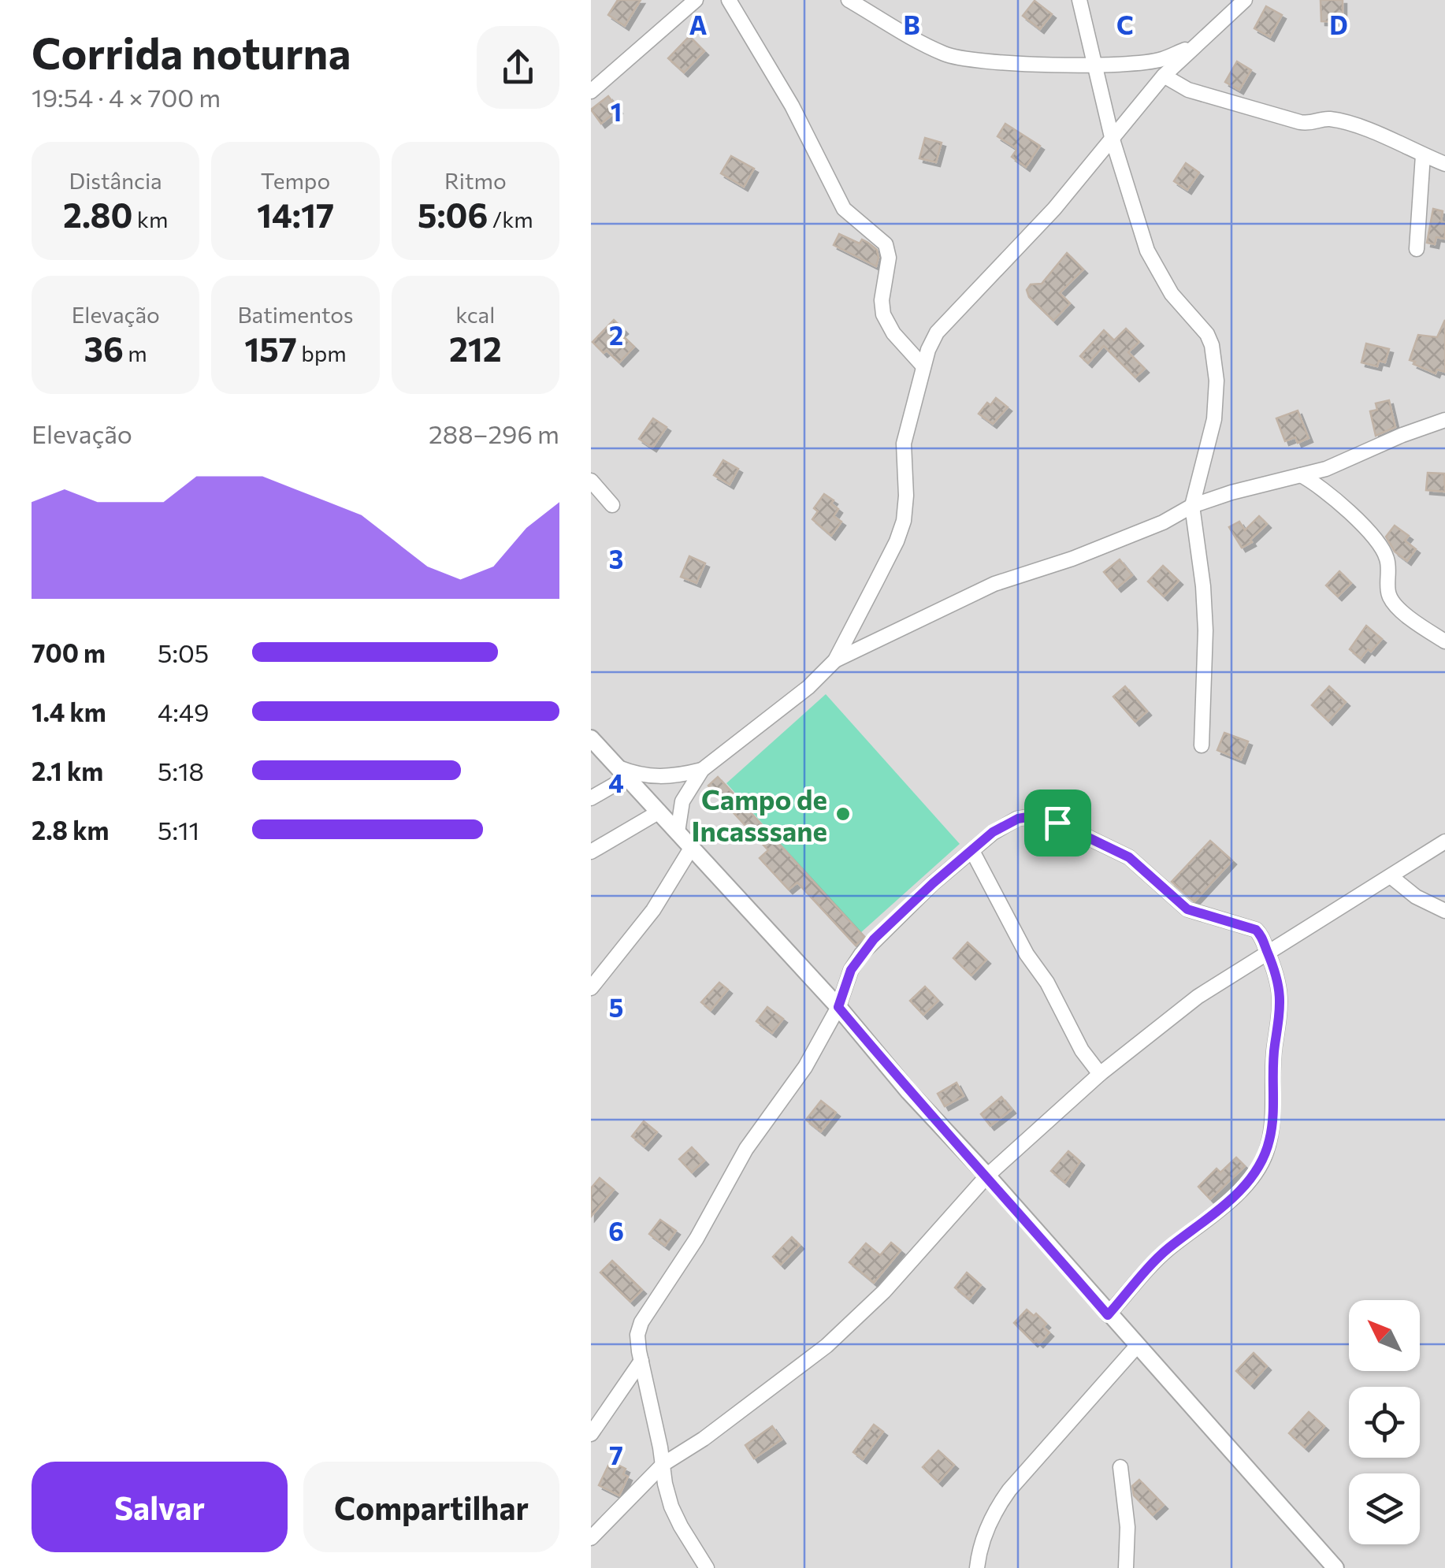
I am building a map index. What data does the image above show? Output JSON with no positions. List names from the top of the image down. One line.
{"places":["Campo de Incasssane"],"north":"top left","page":{"heading":["Corrida noturna","19:54 · 4 × 700 m"],"stats":[["Distância","2.80 km"],["Tempo","14:17"],["Ritmo","5:06 /km"],["Elevação","36 m"],["Batimentos","157 bpm"],["kcal","212"]],"chart":["Elevação","288–296 m"],"list":[{"name":"700 m","note":"5:05"},{"name":"1.4 km","note":"4:49"},{"name":"2.1 km","note":"5:18"},{"name":"2.8 km","note":"5:11"}],"buttons":["Salvar","Compartilhar"]},"grid":{"columns":["A","B","C","D"],"rows":["1","2","3","4","5","6","7"]}}
